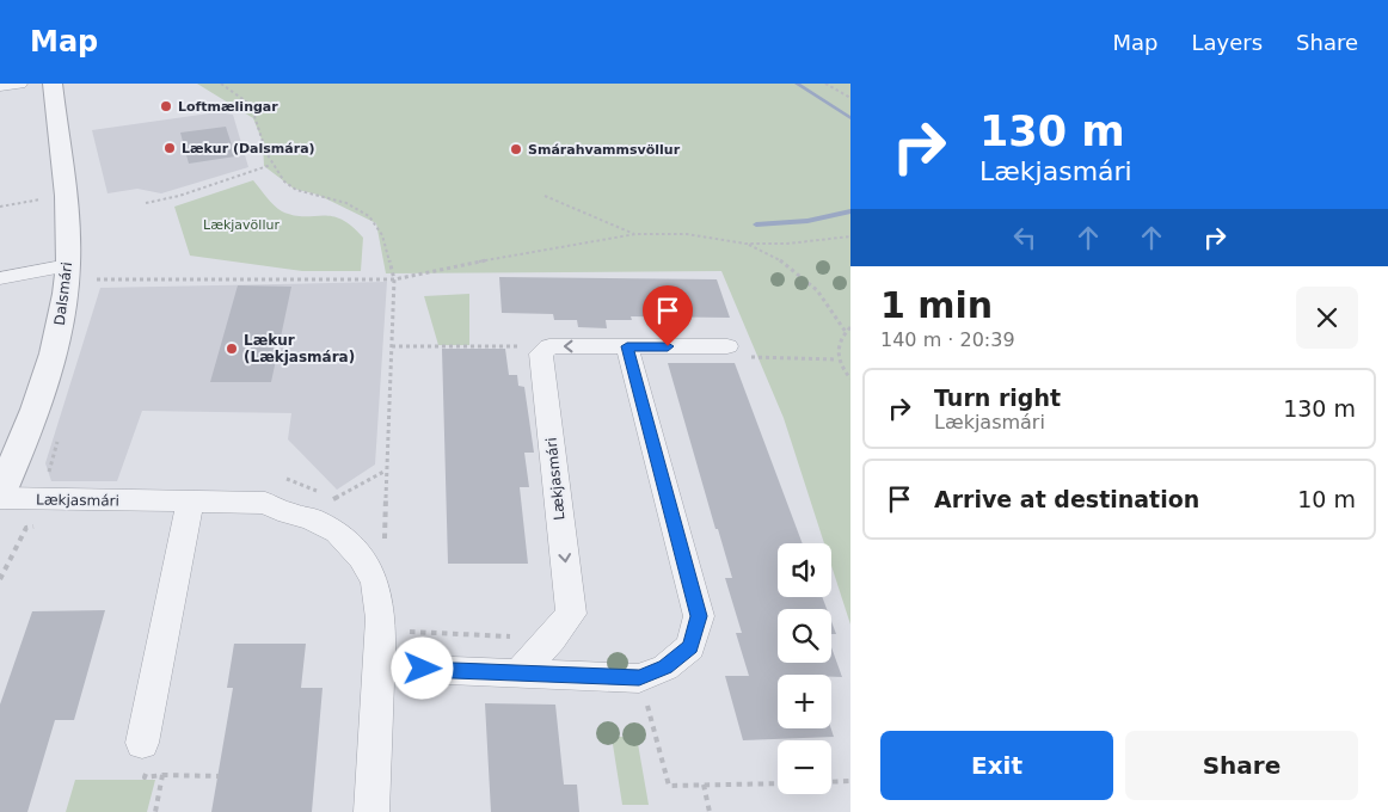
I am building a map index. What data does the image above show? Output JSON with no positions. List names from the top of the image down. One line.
{"streets":{"street":["Dalsmári","Lækjasmári"]},"parks":["Lækjavöllur"],"places":["Loftmælingar","Lækur (Dalsmára)","Smárahvammsvöllur","Lækur (Lækjasmára)"],"page":{"header":"Map","nav":["Map","Layers","Share"],"turn":["130 m","Lækjasmári"],"heading":["1 min","140 m · 20:39"],"list":[{"name":"Turn right","note":"Lækjasmári","value":"130 m"},{"name":"Arrive at destination","value":"10 m"}],"map_buttons":["+","−"],"buttons":["Exit","Share"]}}
